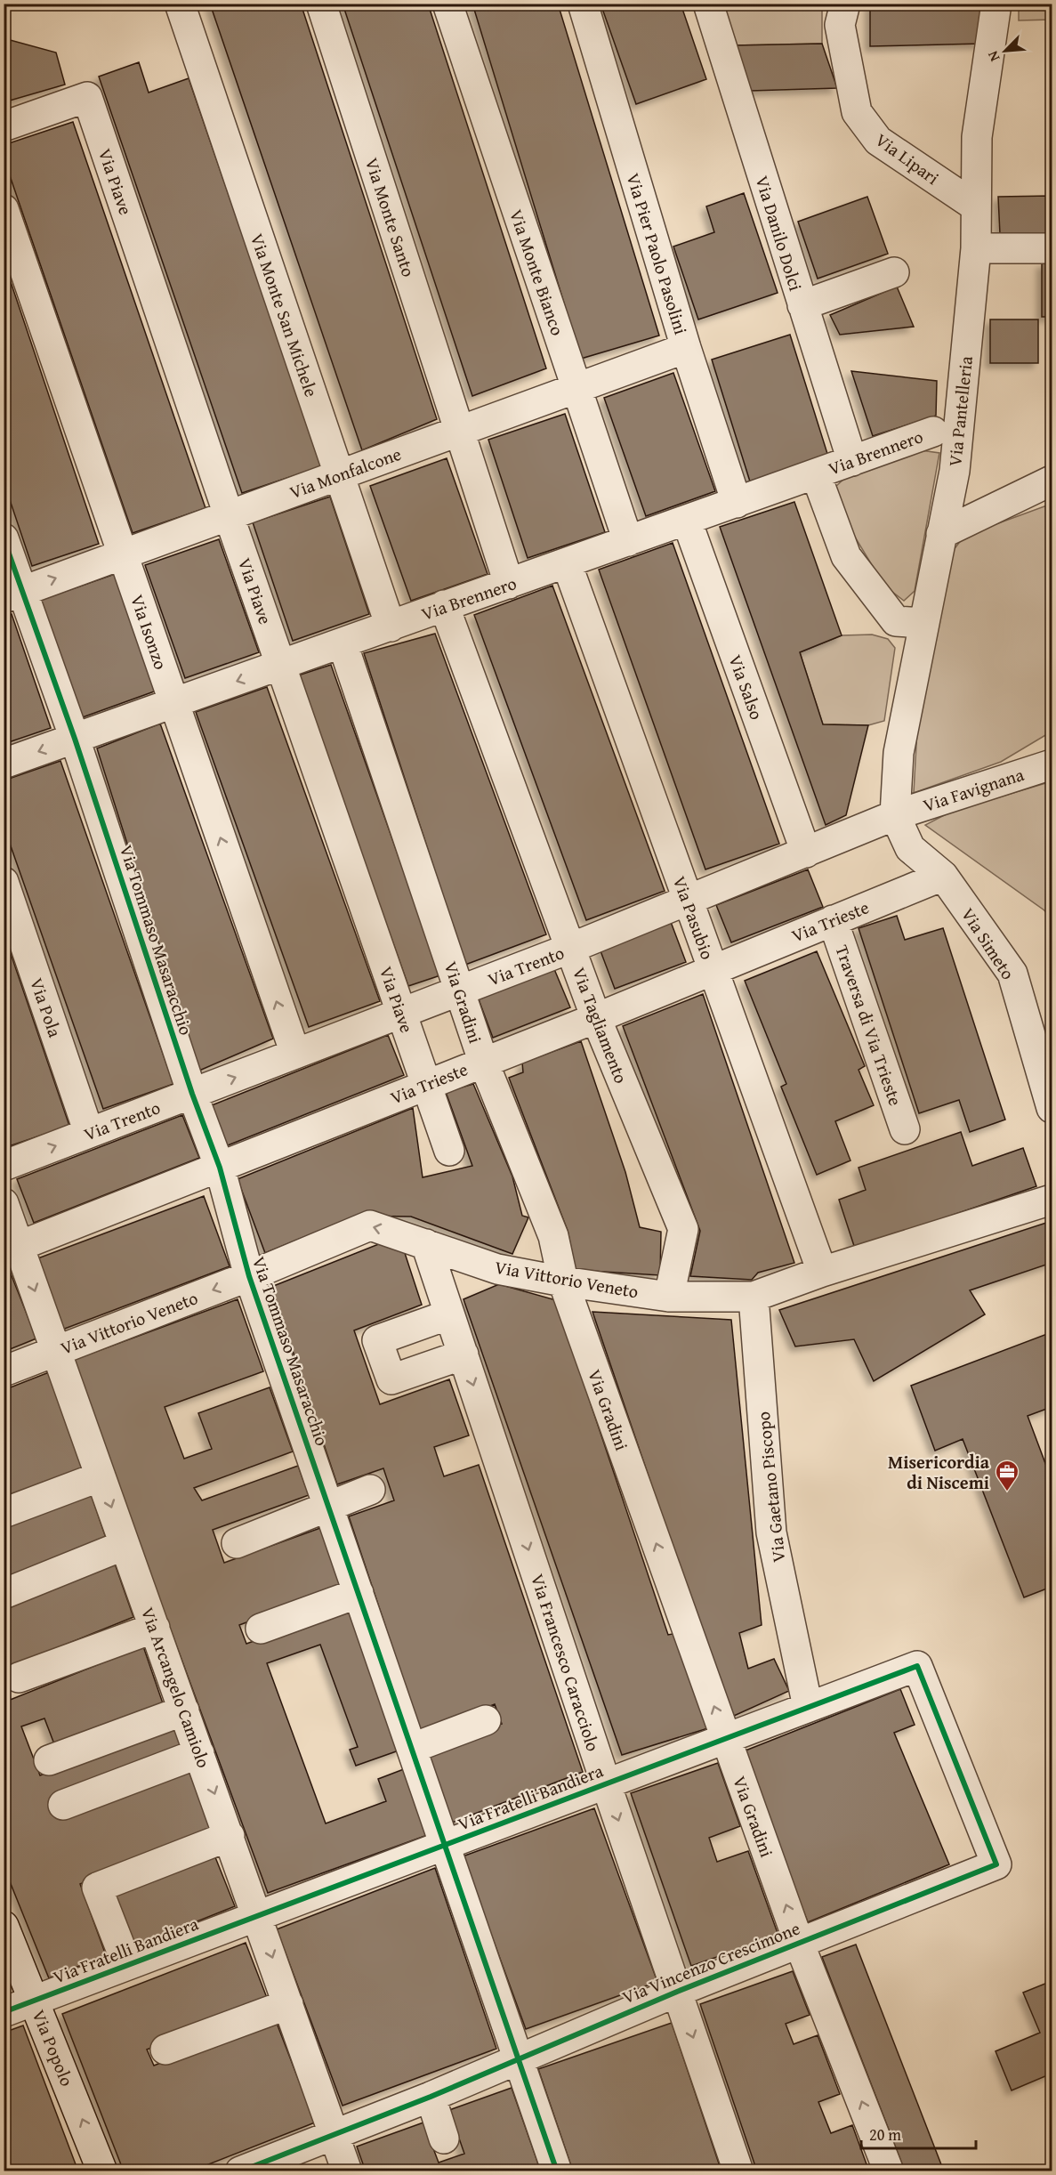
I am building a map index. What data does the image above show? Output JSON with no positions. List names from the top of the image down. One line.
{"streets":{"street":["Via Lipari","Via Piave","Via Monte Santo","Via Danilo Dolci","Via Pier Paolo Pasolini","Via Monte Bianco","Via Monte San Michele","Via Pantelleria","Via Brennero","Via Monfalcone","Via Isonzo","Via Salso","Via Favignana","Via Pasubio","Via Trieste","Via Tommaso Masaracchio","Via Simeto","Via Trento","Via Gradini","Via Pola","Via Tagliamento","Traversa di Via Trieste","Via Vittorio Veneto","Via Gaetano Piscopo","Via Francesco Caracciolo","Via Arcangelo Camiolo","Via Fratelli Bandiera","Via Vincenzo Crescimone","Via Popolo"]},"crossings":[["Via Lipari","Via Pantelleria"],["Via Piave","Via Brennero"],["Via Piave","Via Monfalcone"],["Via Piave","Via Trieste"],["Via Piave","Via Trento"],["Via Monte Santo","Via Brennero"],["Via Monte Santo","Via Monfalcone"],["Via Danilo Dolci","Via Brennero"],["Via Pier Paolo Pasolini","Via Brennero"],["Via Pier Paolo Pasolini","Via Monfalcone"],["Via Monte Bianco","Via Brennero"],["Via Monte Bianco","Via Monfalcone"],["Via Monte San Michele","Via Brennero"],["Via Monte San Michele","Via Monfalcone"],["Via Pantelleria","Via Favignana"],["Via Pantelleria","Via Simeto"],["Via Pantelleria","Via Trento"],["Via Brennero","Via Isonzo"],["Via Brennero","Via Salso"],["Via Brennero","Via Pasubio"],["Via Brennero","Via Tommaso Masaracchio"],["Via Brennero","Via Gradini"],["Via Brennero","Via Tagliamento"],["Via Monfalcone","Via Isonzo"],["Via Monfalcone","Via Tommaso Masaracchio"],["Via Isonzo","Via Trento"],["Via Salso","Via Trento"],["Via Favignana","Via Simeto"],["Via Favignana","Via Trento"],["Via Pasubio","Via Trieste"],["Via Pasubio","Via Trento"],["Via Pasubio","Via Vittorio Veneto"],["Via Trieste","Via Tommaso Masaracchio"],["Via Trieste","Via Simeto"],["Via Trieste","Via Gradini"],["Via Trieste","Via Tagliamento"],["Via Trieste","Traversa di Via Trieste"],["Via Trieste","Via Arcangelo Camiolo"],["Via Tommaso Masaracchio","Via Trento"],["Via Tommaso Masaracchio","Via Vittorio Veneto"],["Via Tommaso Masaracchio","Via Fratelli Bandiera"],["Via Tommaso Masaracchio","Via Vincenzo Crescimone"],["Via Simeto","Via Trento"],["Via Trento","Via Gradini"],["Via Trento","Via Pola"],["Via Trento","Via Tagliamento"],["Via Gradini","Via Vittorio Veneto"],["Via Gradini","Via Fratelli Bandiera"],["Via Gradini","Via Vincenzo Crescimone"],["Via Tagliamento","Via Vittorio Veneto"],["Via Vittorio Veneto","Via Gaetano Piscopo"],["Via Vittorio Veneto","Via Francesco Caracciolo"],["Via Vittorio Veneto","Via Arcangelo Camiolo"],["Via Gaetano Piscopo","Via Fratelli Bandiera"],["Via Francesco Caracciolo","Via Fratelli Bandiera"],["Via Francesco Caracciolo","Via Vincenzo Crescimone"],["Via Arcangelo Camiolo","Via Fratelli Bandiera"],["Via Arcangelo Camiolo","Via Vincenzo Crescimone"],["Via Fratelli Bandiera","Via Vincenzo Crescimone"],["Via Fratelli Bandiera","Via Popolo"]],"one_way":["Via Isonzo","Via Gradini","Via Francesco Caracciolo","Via Arcangelo Camiolo","Via Popolo"],"places":{"office":["Misericordia di Niscemi"]},"scale_bar":"20 m","north":"bottom left"}
